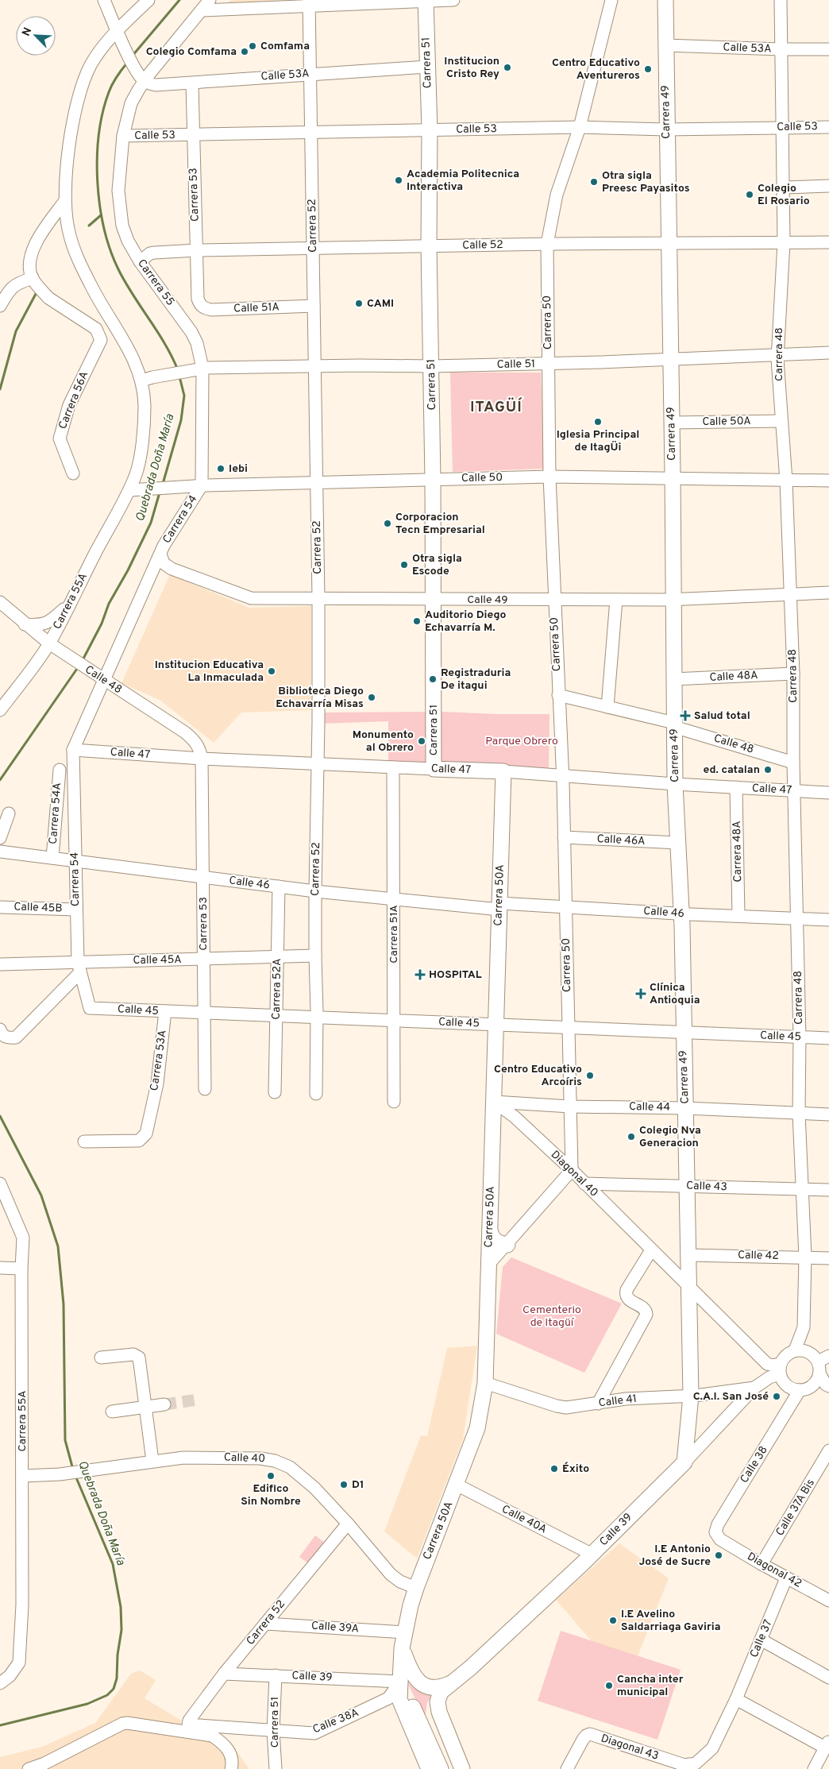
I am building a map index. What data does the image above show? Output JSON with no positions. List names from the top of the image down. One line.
{"streets":{"main road":["Carrera 51","Carrera 49","Calle 47","Carrera 50A","Calle 39"],"street":["Calle 53A","Calle 53","Carrera 53","Carrera 52","Calle 52","Carrera 55","Calle 51A","Carrera 50","Carrera 48","Calle 51","Carrera 56A","Calle 50A","Calle 50","Carrera 54","Calle 49","Carrera 55A","Calle 48A","Calle 48","Carrera 54A","Calle 46A","Carrera 48A","Calle 46","Calle 45B","Carrera 51A","Calle 45A","Carrera 52A","Calle 45","Carrera 53A","Calle 44","Diagonal 40","Calle 43","Calle 42","Calle 41","Calle 40","Calle 38","Calle 37A Bis","Calle 40A","Diagonal 42","Calle 39A","Calle 37","Calle 38A","Diagonal 43"]},"crossings":[["Calle 53A","Carrera 51"],["Calle 53A","Carrera 49"],["Calle 53A","Carrera 53"],["Calle 53A","Carrera 52"],["Calle 53A","Carrera 55"],["Calle 53A","Carrera 48"],["Carrera 51","Calle 53"],["Carrera 51","Calle 52"],["Carrera 51","Calle 51"],["Carrera 51","Calle 50"],["Carrera 51","Calle 49"],["Carrera 51","Calle 47"],["Carrera 51","Calle 39"],["Carrera 51","Calle 38A"],["Carrera 49","Calle 53"],["Carrera 49","Calle 52"],["Carrera 49","Calle 51"],["Carrera 49","Calle 50A"],["Carrera 49","Calle 50"],["Carrera 49","Calle 49"],["Carrera 49","Calle 48A"],["Carrera 49","Calle 48"],["Carrera 49","Calle 47"],["Carrera 49","Calle 46A"],["Carrera 49","Calle 46"],["Carrera 49","Calle 45"],["Carrera 49","Calle 44"],["Carrera 49","Diagonal 40"],["Carrera 49","Calle 43"],["Carrera 49","Calle 42"],["Carrera 49","Calle 41"],["Carrera 49","Calle 39"],["Calle 53","Carrera 53"],["Calle 53","Carrera 52"],["Calle 53","Carrera 55"],["Calle 53","Carrera 50"],["Calle 53","Carrera 48"],["Carrera 53","Calle 52"],["Carrera 53","Calle 51A"],["Carrera 53","Calle 48"],["Carrera 53","Calle 47"],["Carrera 53","Calle 46"],["Carrera 53","Calle 45A"],["Carrera 53","Calle 45"],["Carrera 52","Calle 52"],["Carrera 52","Calle 51A"],["Carrera 52","Calle 51"],["Carrera 52","Calle 50"],["Carrera 52","Calle 49"],["Carrera 52","Calle 47"],["Carrera 52","Calle 46"],["Carrera 52","Calle 45A"],["Carrera 52","Calle 45"],["Carrera 52","Calle 40"],["Carrera 52","Calle 39"],["Carrera 52","Calle 39A"],["Carrera 52","Calle 38A"],["Calle 52","Carrera 55"],["Calle 52","Carrera 50"],["Calle 52","Carrera 48"],["Carrera 55","Calle 51"],["Carrera 55","Calle 50"],["Carrera 55","Carrera 54"],["Carrera 50","Calle 51"],["Carrera 50","Calle 50"],["Carrera 50","Calle 49"],["Carrera 50","Calle 48"],["Carrera 50","Calle 47"],["Carrera 50","Calle 46A"],["Carrera 50","Calle 46"],["Carrera 50","Calle 45"],["Carrera 50","Calle 44"],["Carrera 50","Diagonal 40"],["Carrera 48","Calle 51"],["Carrera 48","Calle 50A"],["Carrera 48","Calle 50"],["Carrera 48","Calle 49"],["Carrera 48","Calle 48A"],["Carrera 48","Calle 48"],["Carrera 48","Calle 47"],["Carrera 48","Calle 46"],["Carrera 48","Calle 45"],["Carrera 48","Calle 44"],["Carrera 48","Diagonal 40"],["Carrera 48","Calle 43"],["Carrera 48","Calle 42"],["Carrera 48","Calle 38"],["Carrera 48","Calle 39"],["Calle 51","Carrera 55A"],["Calle 50","Carrera 54"],["Calle 50","Carrera 55A"],["Carrera 54","Calle 49"],["Carrera 54","Calle 48"],["Carrera 54","Calle 47"],["Carrera 54","Calle 46"],["Carrera 54","Calle 45B"],["Carrera 54","Calle 45A"],["Carrera 54","Calle 45"],["Carrera 55A","Calle 48"],["Carrera 55A","Calle 40"],["Calle 48","Calle 47"],["Calle 47","Carrera 48A"],["Calle 47","Carrera 50A"],["Calle 47","Carrera 51A"],["Carrera 54A","Calle 46"],["Carrera 48A","Calle 46"],["Calle 46","Carrera 50A"],["Calle 46","Carrera 51A"],["Calle 46","Carrera 52A"],["Carrera 50A","Calle 45"],["Carrera 50A","Calle 44"],["Carrera 50A","Diagonal 40"],["Carrera 50A","Calle 41"],["Carrera 50A","Calle 40"],["Carrera 50A","Calle 40A"],["Carrera 50A","Calle 39"],["Carrera 50A","Calle 39A"],["Carrera 50A","Calle 38A"],["Carrera 51A","Calle 45"],["Calle 45A","Carrera 52A"],["Carrera 52A","Calle 45"],["Calle 45","Carrera 53A"],["Calle 44","Diagonal 40"],["Diagonal 40","Calle 43"],["Diagonal 40","Calle 38"],["Diagonal 40","Calle 39"],["Calle 41","Calle 39"],["Calle 38","Calle 39"],["Calle 38","Diagonal 42"],["Calle 37A Bis","Diagonal 42"],["Calle 40A","Calle 39"],["Calle 39","Calle 38A"],["Diagonal 42","Calle 37"],["Calle 37","Diagonal 43"]],"districts":["ITAGÜÍ"],"water":["Quebrada Doña María"],"parks":["Parque Obrero","Cementerio de Itagüí"],"places":{"other":["Comfama","Colegio Comfama","Institucion Cristo Rey","Centro Educativo Aventureros","Academia Politecnica Interactiva","Otra sigla Preesc Payasitos","Colegio El Rosario","CAMI","Iglesia Principal de ItagÜi","Iebi","Corporacion Tecn Empresarial","Otra sigla Escode","Auditorio Diego Echavarría M.","Institucion Educativa La Inmaculada","Registraduria De itagui","Biblioteca Diego Echavarría Misas","Monumento al Obrero","ed. catalan","Centro Educativo Arcoíris","Colegio Nva Generacion","C.A.I. San José","Éxito","Edifico Sin Nombre","D1","I.E Antonio José de Sucre","I.E Avelino Saldarriaga Gaviria","Cancha inter municipal"],"health":["Salud total","HOSPITAL","Clínica Antioquia"]},"north":"top left"}
